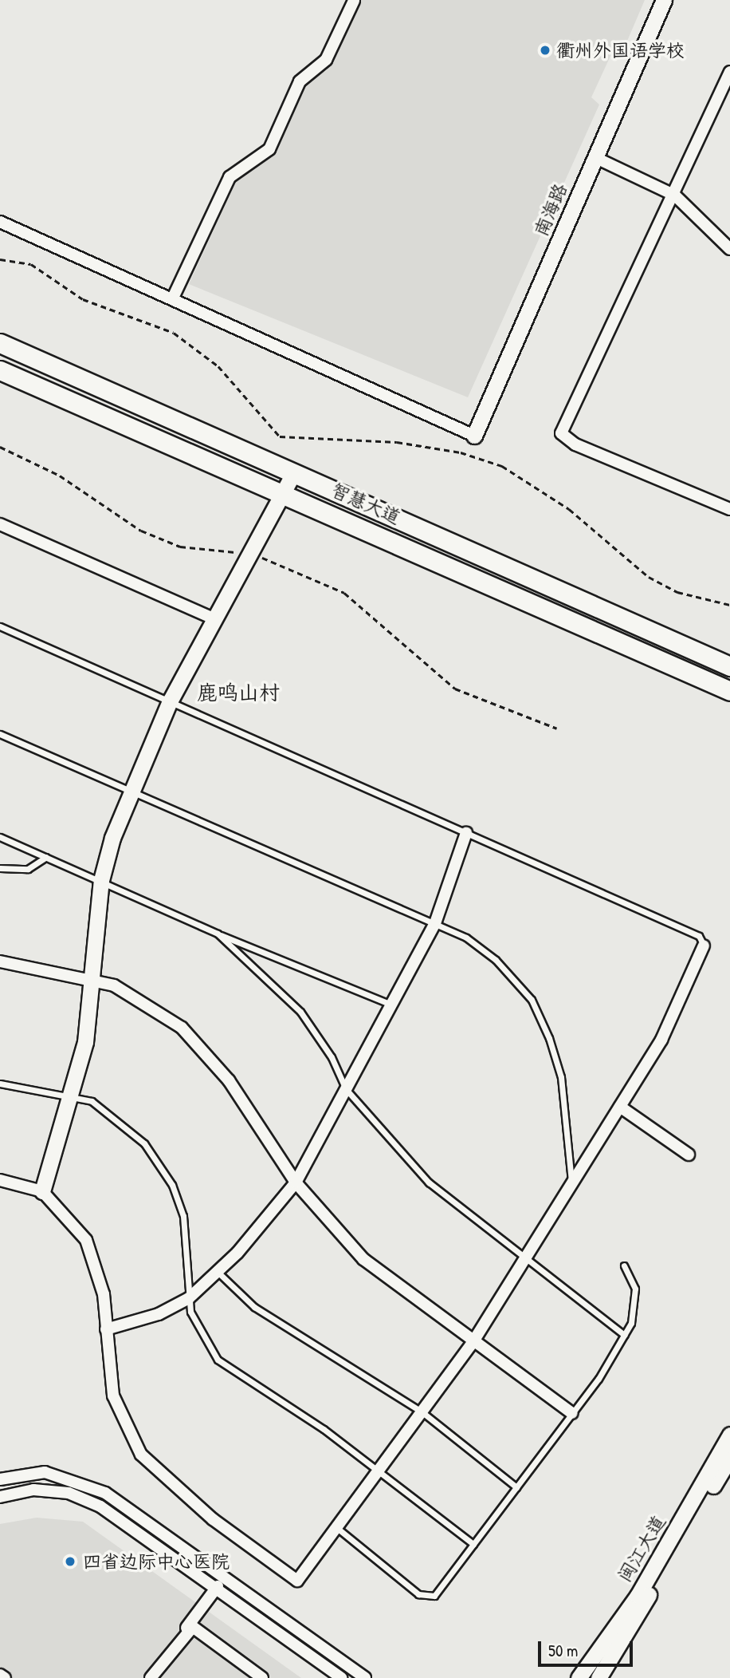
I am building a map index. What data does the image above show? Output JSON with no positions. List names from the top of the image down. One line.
{"streets":{"main road":["智慧大道"],"street":["南海路","闽江大道"]},"districts":["鹿鸣山村"],"places":["衢州外国语学校","四省边际中心医院"],"scale_bar":"50 m"}
